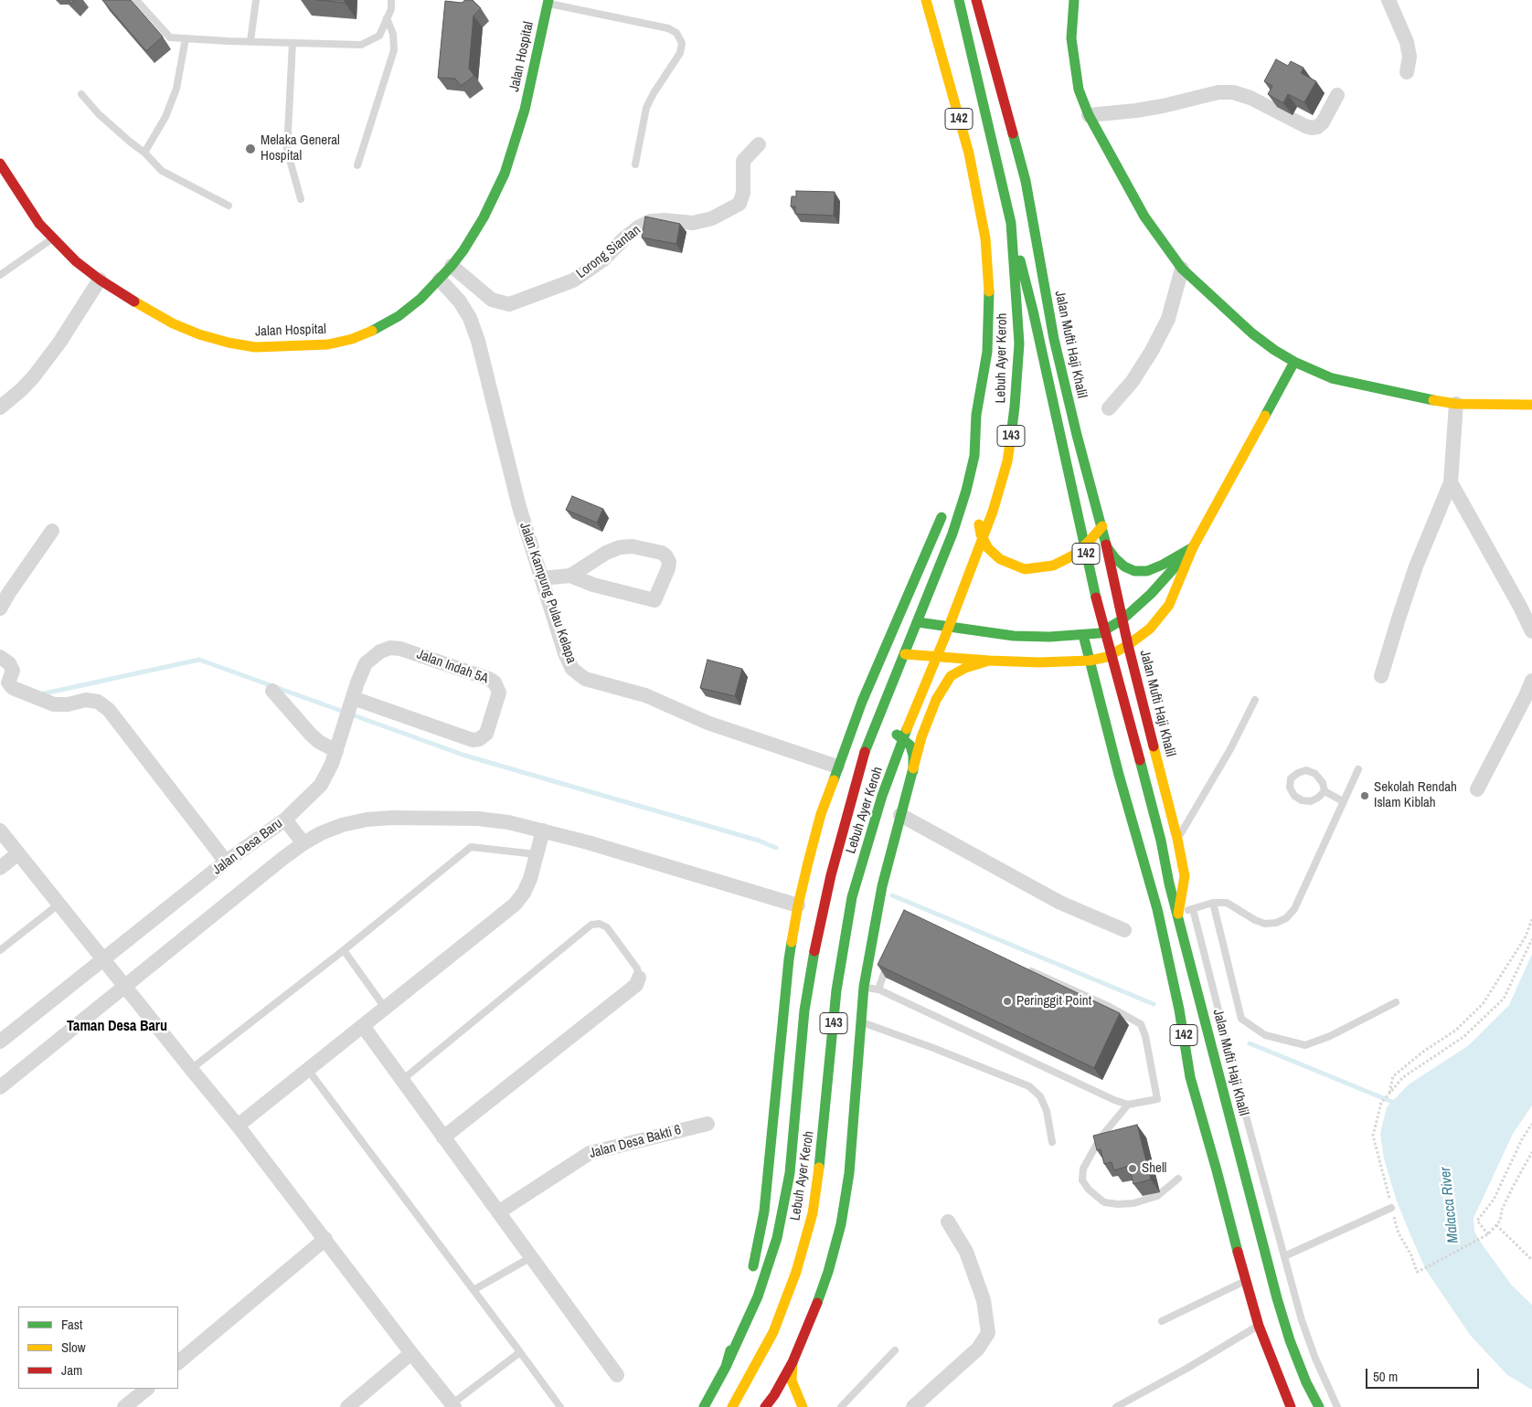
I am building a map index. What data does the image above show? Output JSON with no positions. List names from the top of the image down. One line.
{"streets":{"main road":["Jalan Hospital","142","Jalan Mufti Haji Khalil","Lebuh Ayer Keroh","143"],"street":["Lorong Siantan","Jalan Kampung Pulau Kelapa","Jalan Indah 5A","Jalan Desa Baru","Jalan Desa Bakti 6"]},"crossings":[["Jalan Hospital","Lorong Siantan"],["Jalan Hospital","Jalan Kampung Pulau Kelapa"],["142","Jalan Mufti Haji Khalil"],["142","Lebuh Ayer Keroh"],["Jalan Indah 5A","Jalan Desa Baru"]],"districts":["Taman Desa Baru"],"water":["Malacca River"],"places":["Melaka General Hospital","Sekolah Rendah Islam Kiblah","Peringgit Point","Shell"],"legend":["Fast","Slow","Jam"],"scale_bar":"50 m"}
